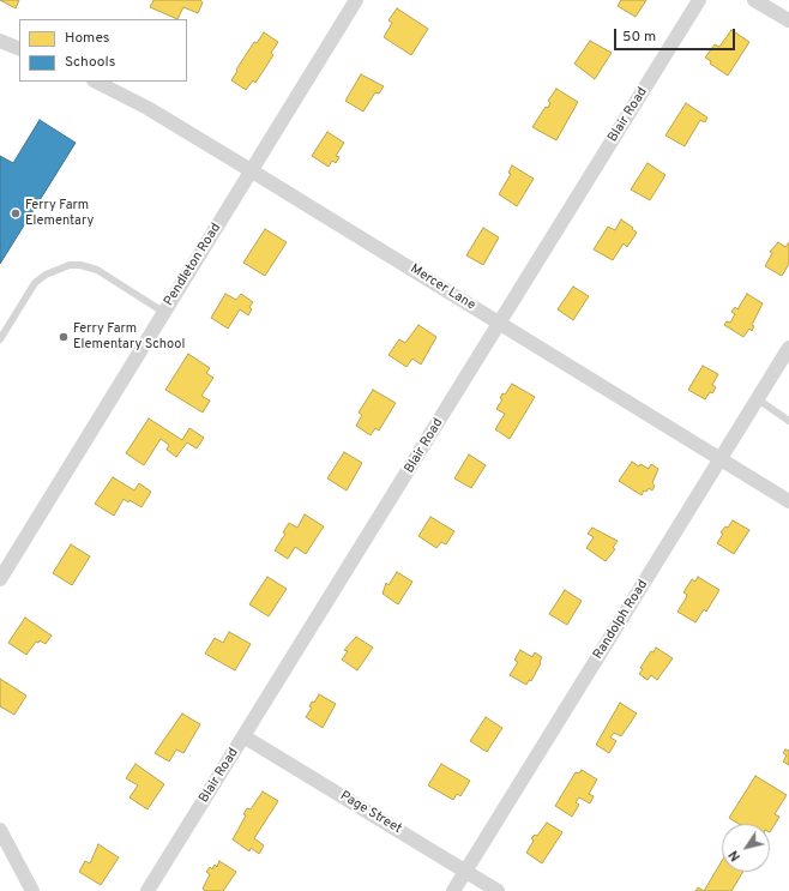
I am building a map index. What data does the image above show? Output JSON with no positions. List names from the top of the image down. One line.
{"streets":{"street":["Blair Road","Pendleton Road","Mercer Lane","Randolph Road","Page Street"]},"crossings":[["Blair Road","Mercer Lane"],["Blair Road","Page Street"],["Pendleton Road","Mercer Lane"],["Mercer Lane","Randolph Road"],["Randolph Road","Page Street"]],"places":["Ferry Farm Elementary","Ferry Farm Elementary School"],"legend":["Homes","Schools"],"scale_bar":"50 m","north":"bottom left"}
